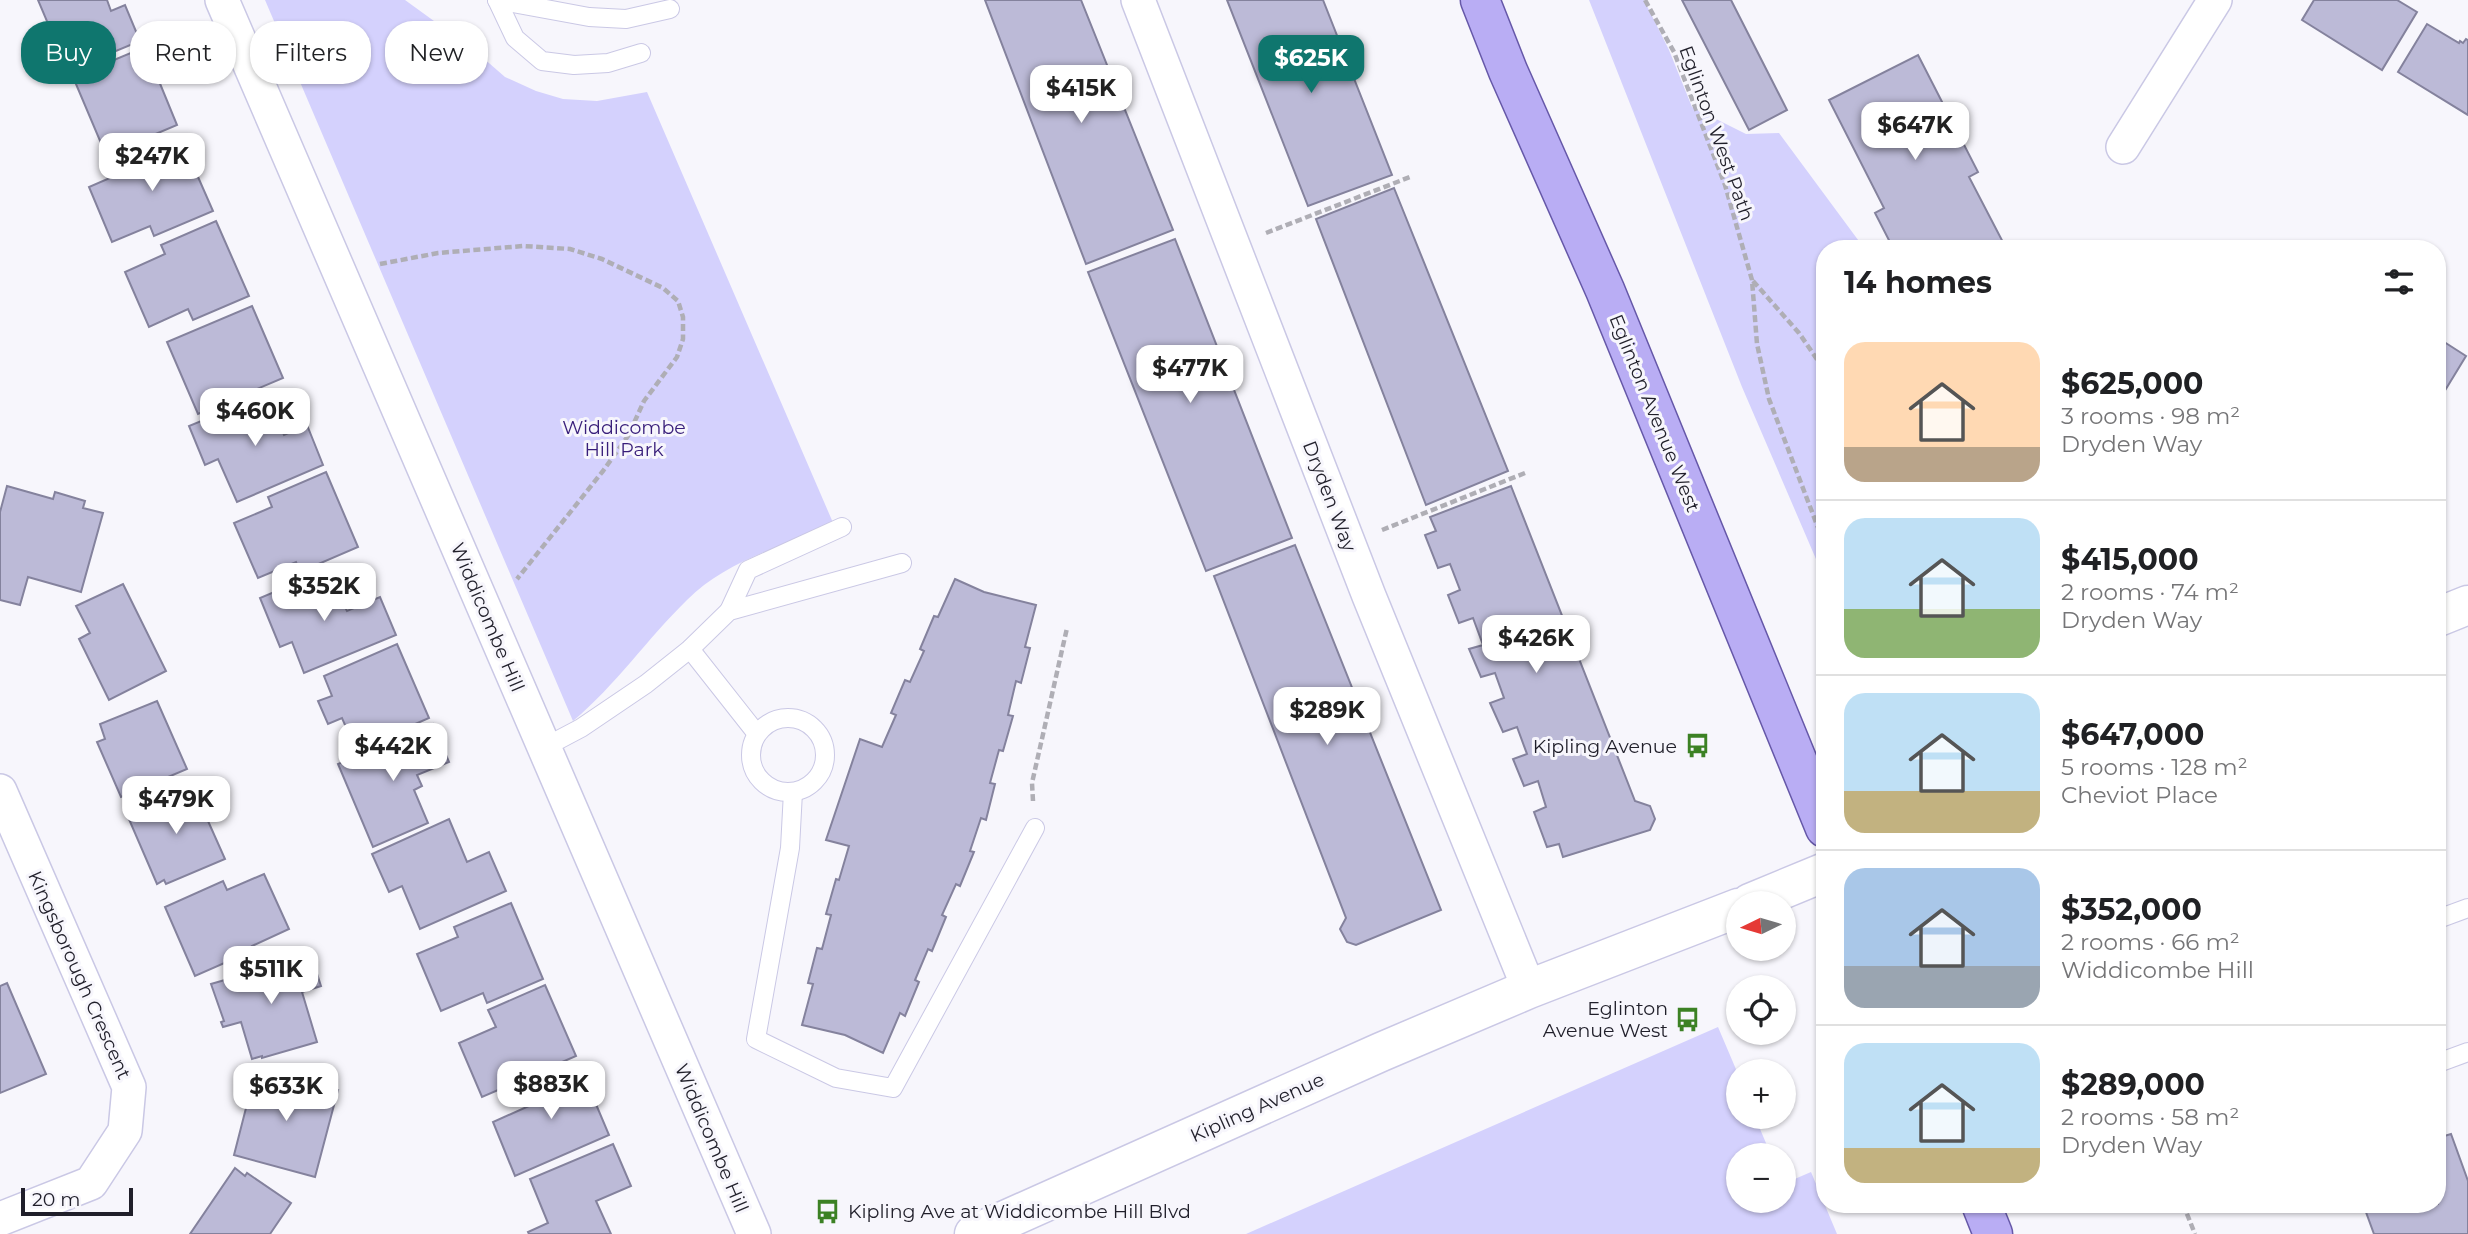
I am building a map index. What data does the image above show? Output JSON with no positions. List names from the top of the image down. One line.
{"streets":{"main road":["Eglinton Avenue West","Kipling Avenue"],"street":["Dryden Way","Widdicombe Hill","Kingsborough Crescent"],"path":["Eglinton West Path"]},"crossings":[["Dryden Way","Kipling Avenue"]],"parks":["Widdicombe Hill Park"],"places":{"bus stop":["Kipling Avenue","Eglinton Avenue West","Kipling Ave at Widdicombe Hill Blvd"]},"scale_bar":"20 m","north":"left","page":{"chip":["Buy","Rent","Filters","New"],"price":["$625K","$415K","$647K","$247K","$477K","$460K","$352K","$426K","$289K","$442K","$479K","$511K","$883K","$633K"],"heading":"14 homes","list":[{"name":"$625,000","note":"3 rooms · 98 m² · Dryden Way"},{"name":"$415,000","note":"2 rooms · 74 m² · Dryden Way"},{"name":"$647,000","note":"5 rooms · 128 m² · Cheviot Place"},{"name":"$352,000","note":"2 rooms · 66 m² · Widdicombe Hill"},{"name":"$289,000","note":"2 rooms · 58 m² · Dryden Way"}],"map_buttons":["+","−"],"scale":"20 m"}}
